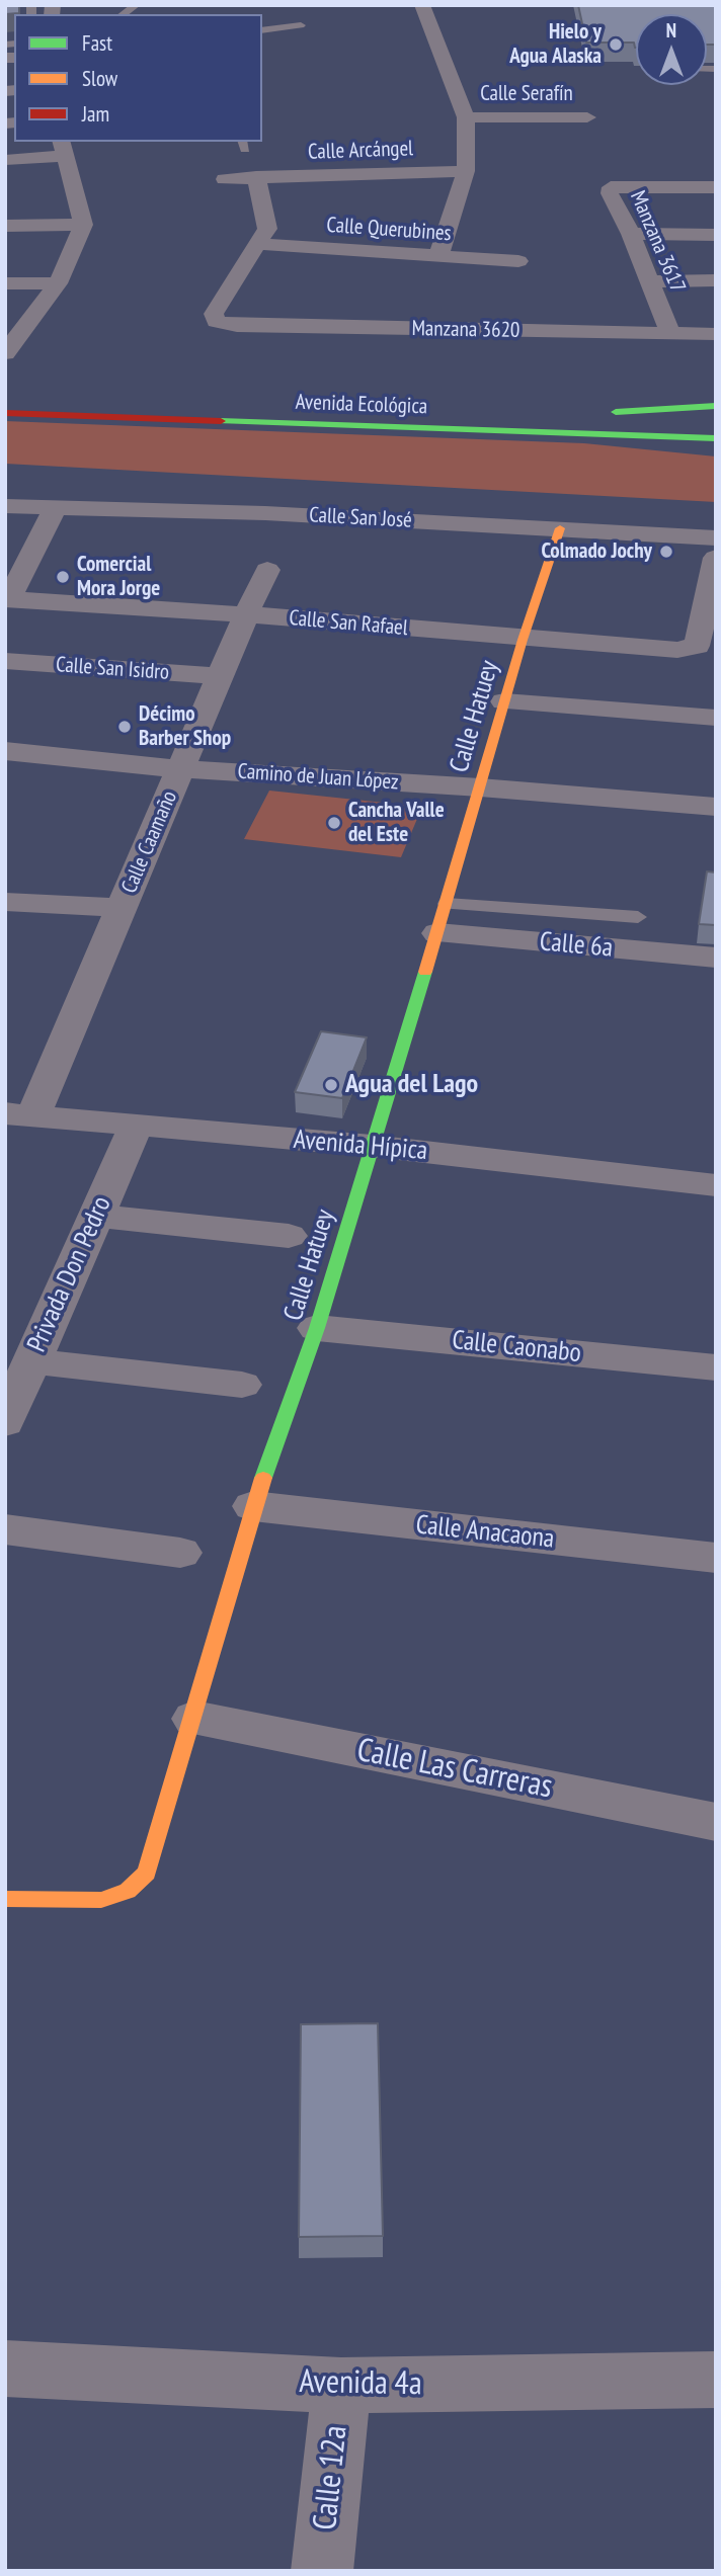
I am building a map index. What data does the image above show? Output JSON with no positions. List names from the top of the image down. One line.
{"streets":{"street":["Calle Serafín","Calle Arcángel","Calle Querubines","Manzana 3617","Manzana 3620","Avenida Ecológica","Calle San José","Calle San Rafael","Calle San Isidro","Calle Hatuey","Camino de Juan López","Calle Caamaño","Calle 6a","Avenida Hípica","Privada Don Pedro","Calle Caonabo","Calle Anacaona","Calle Las Carreras","Avenida 4a","Calle 12a"]},"crossings":[["Calle Querubines","Manzana 3620"],["Manzana 3617","Manzana 3620"],["Calle San José","Calle Hatuey"],["Calle San Rafael","Calle Hatuey"],["Calle San Rafael","Calle Caamaño"],["Calle San Isidro","Calle Caamaño"],["Calle Hatuey","Camino de Juan López"],["Calle Hatuey","Calle 6a"],["Calle Hatuey","Avenida Hípica"],["Calle Hatuey","Calle Caonabo"],["Calle Hatuey","Calle Anacaona"],["Calle Hatuey","Calle Las Carreras"],["Camino de Juan López","Calle Caamaño"],["Calle Caamaño","Avenida Hípica"],["Avenida Hípica","Privada Don Pedro"],["Avenida 4a","Calle 12a"]],"places":["Hielo y Agua Alaska","Colmado Jochy","Comercial Mora Jorge","Décimo Barber Shop","Cancha Valle del Este","Agua del Lago"],"legend":["Fast","Slow","Jam"],"north":"top"}
